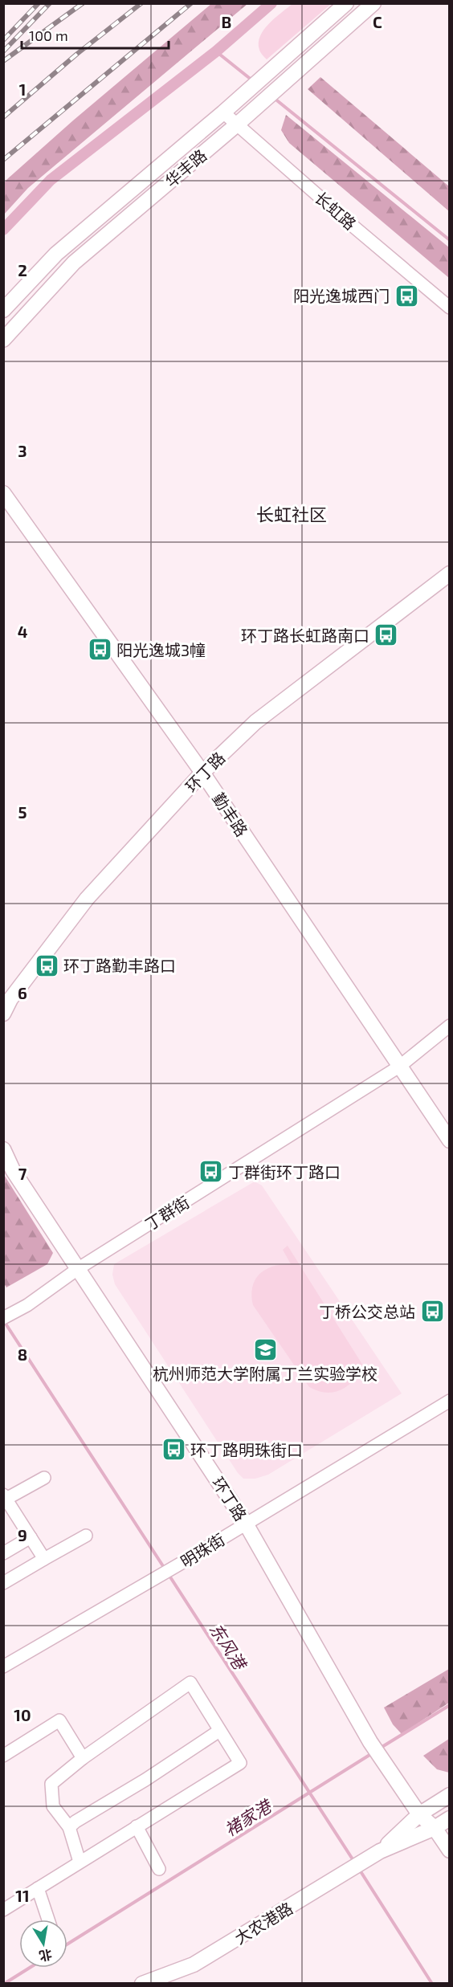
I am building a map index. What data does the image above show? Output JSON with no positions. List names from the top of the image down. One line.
{"streets":{"main road":["华丰路","环丁路","勤丰路","大农港路"],"street":["长虹路","丁群街","明珠街"]},"crossings":[["华丰路","长虹路"],["环丁路","勤丰路"],["环丁路","丁群街"],["环丁路","明珠街"],["环丁路","大农港路"],["勤丰路","丁群街"]],"districts":["长虹社区"],"water":["东风港","褚家港"],"places":{"bus stop":["阳光逸城西门","环丁路长虹路南口","阳光逸城3幢","环丁路勤丰路口","丁群街环丁路口","丁桥公交总站","环丁路明珠街口"],"school or university":["杭州师范大学附属丁兰实验学校"]},"scale_bar":"100 m","north":"bottom","grid":{"columns":["B","C"],"rows":["1","2","3","4","5","6","7","8","9","10","11"]}}
